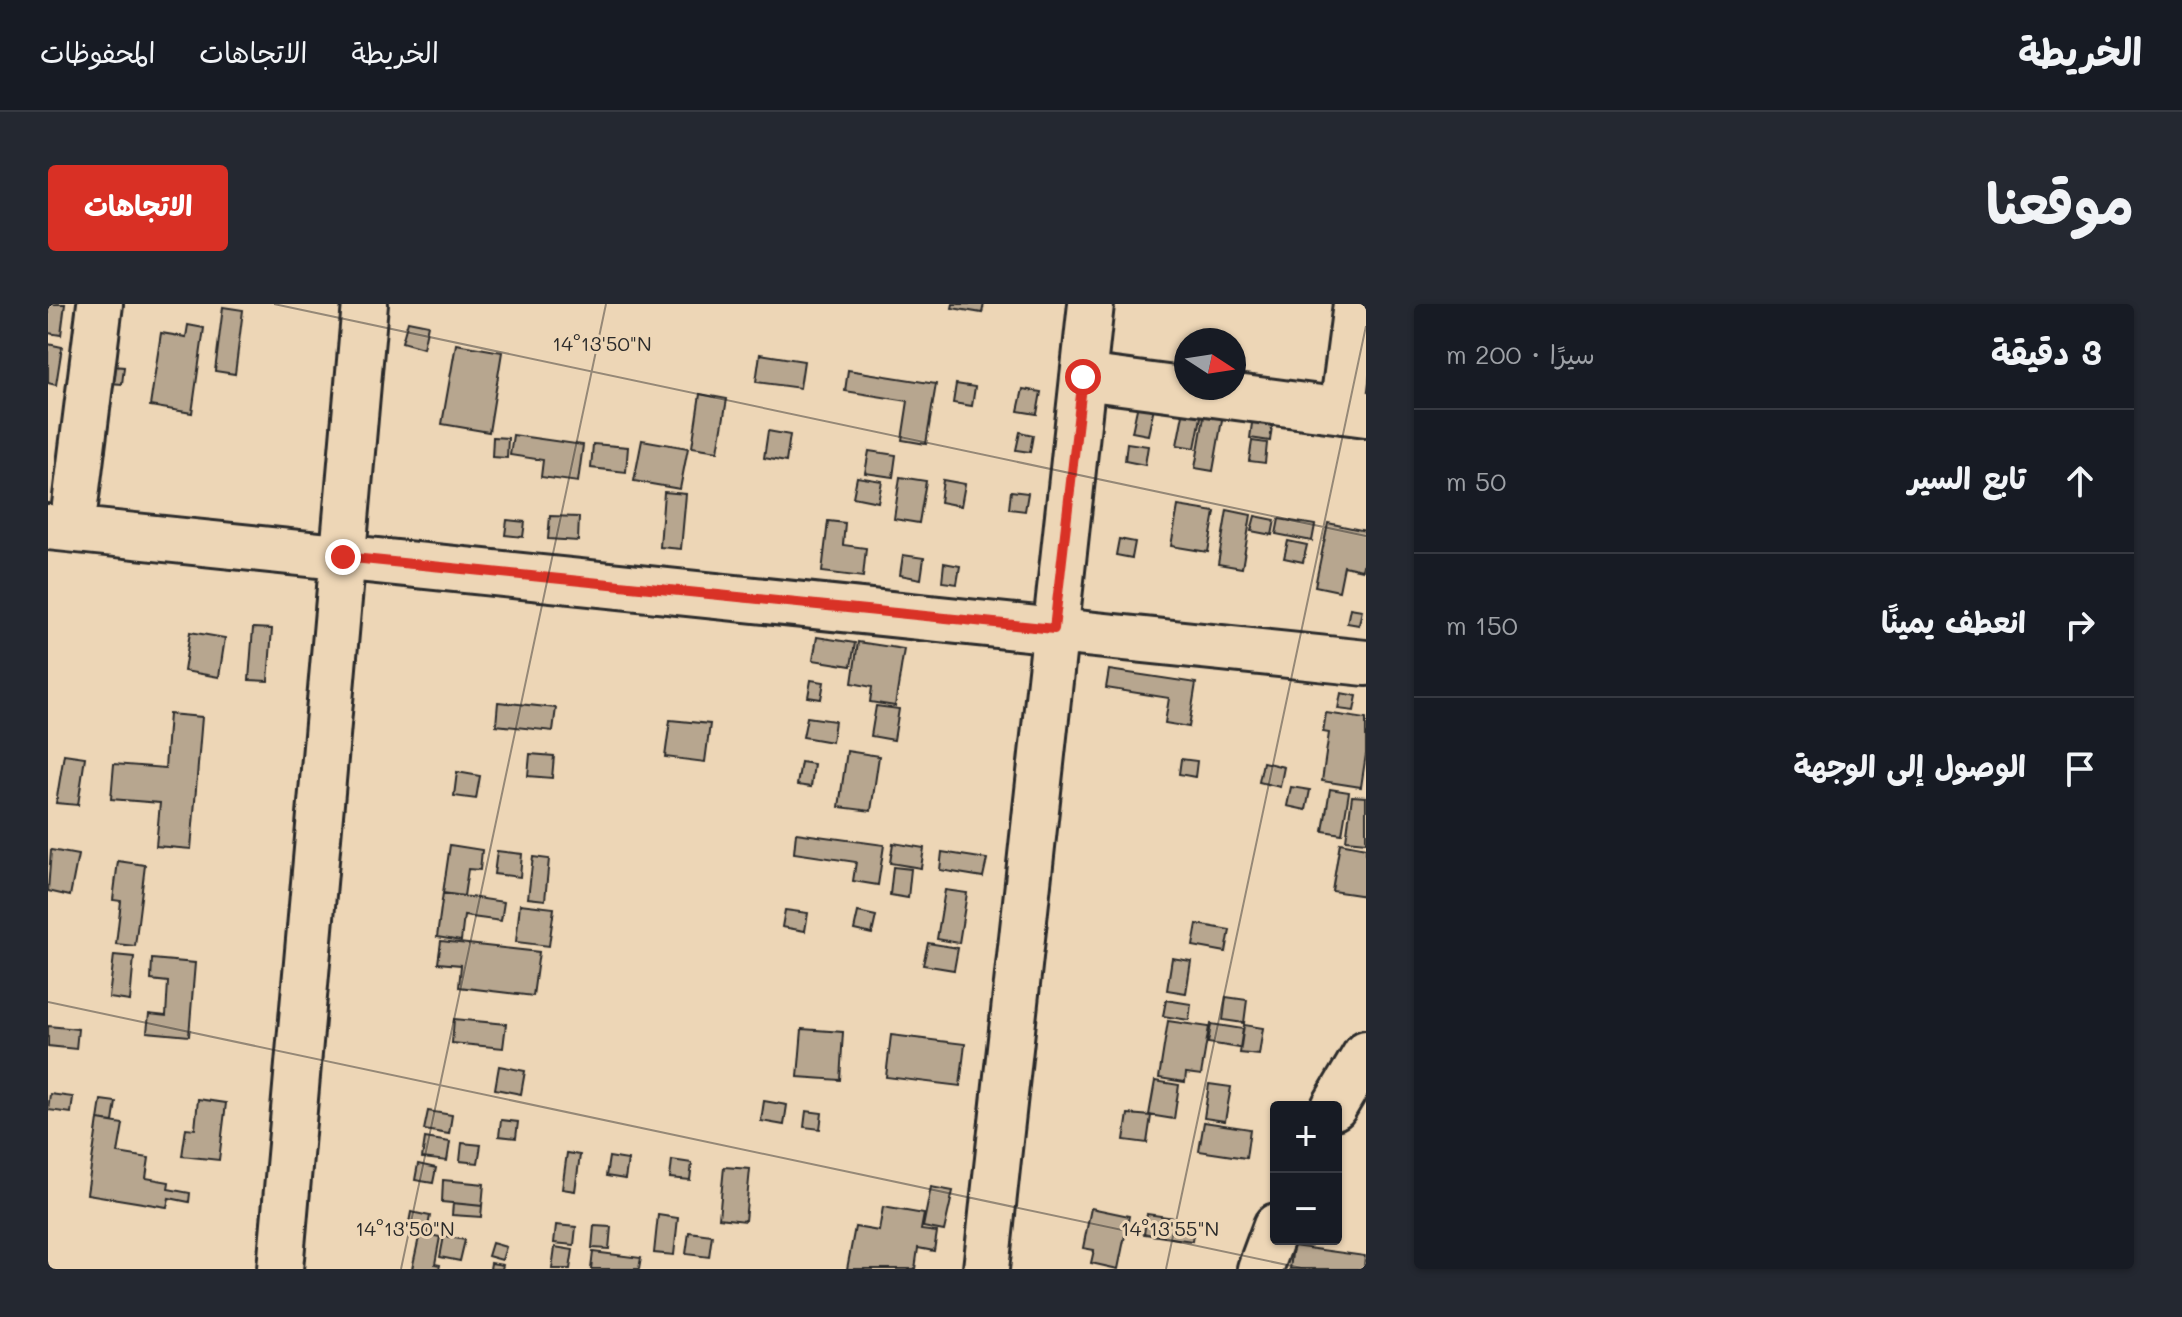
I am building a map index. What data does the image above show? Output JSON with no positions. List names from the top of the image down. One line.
{"north":"right","page":{"header":"الخريطة","nav":["الخريطة","الاتجاهات","المحفوظات"],"title":"موقعنا","buttons":"الاتجاهات","heading":["3 دقيقة","سيرًا · 200 m"],"list":[["تابع السير","50 m"],["انعطف يمينًا","150 m"],"الوصول إلى الوجهة"],"map_buttons":["+","−"]},"coordinates":["14°13'50\"N","14°13'55\"N"]}
